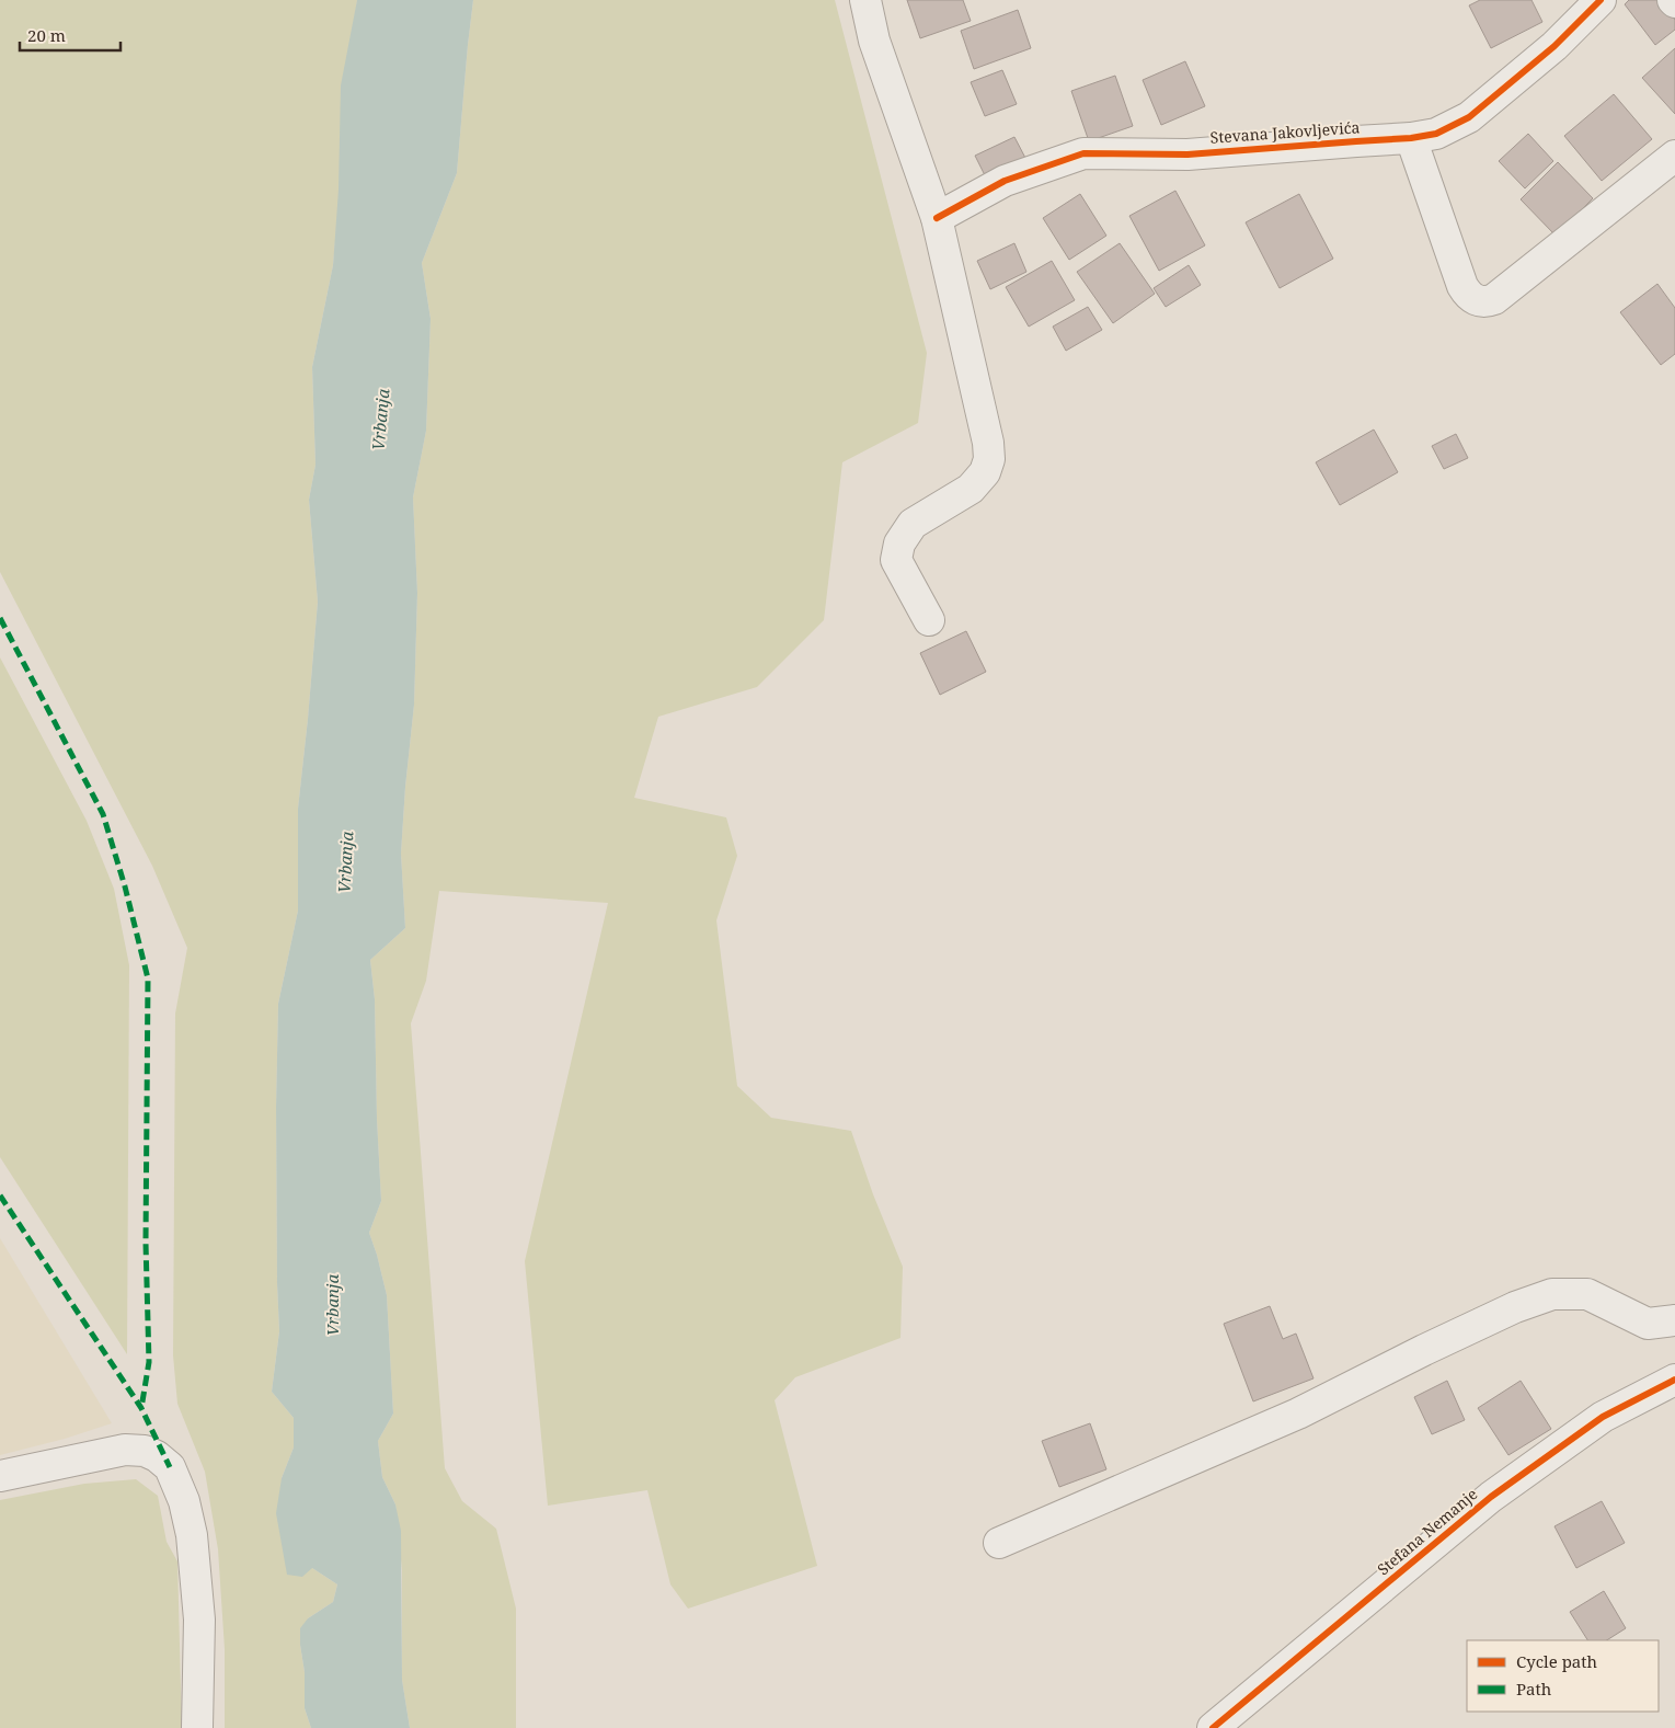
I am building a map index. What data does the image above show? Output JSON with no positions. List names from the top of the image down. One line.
{"streets":{"street":["Stevana Jakovljevića","Stefana Nemanje"]},"water":["Vrbanja"],"legend":["Cycle path","Path"],"scale_bar":"20 m"}
